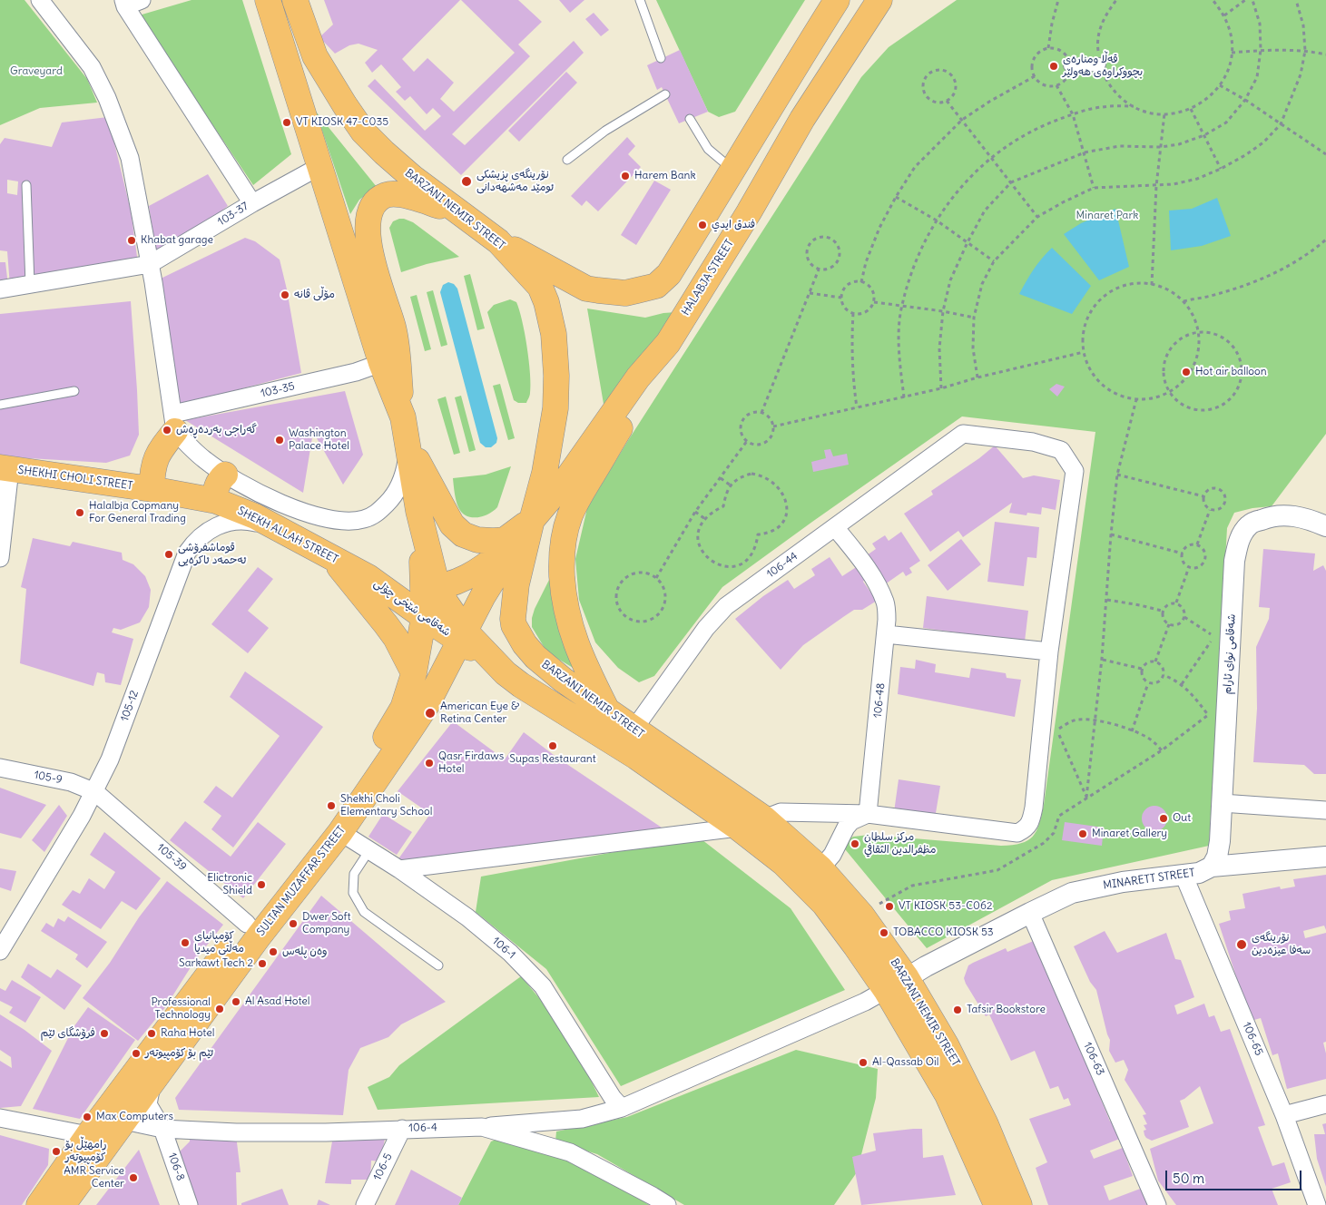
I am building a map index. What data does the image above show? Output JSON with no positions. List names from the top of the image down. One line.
{"streets":{"main road":["BARZANI NEMIR STREET","HALABJA STREET","SHEKHI CHOLI STREET","SHEKH ALLAH STREET","شەقامی شێخی چۆلی","SULTAN MUZAFFAR STREET"],"street":["103-37","103-35","106-44","شەقامی نوای ئارام","106-48","105-12","105-9","105-39","MINARETT STREET","106-1","106-65","106-63","106-4","106-8","106-5"]},"crossings":[["BARZANI NEMIR STREET","HALABJA STREET"],["BARZANI NEMIR STREET","106-44"],["BARZANI NEMIR STREET","شەقامی شێخی چۆلی"],["BARZANI NEMIR STREET","MINARETT STREET"],["BARZANI NEMIR STREET","SULTAN MUZAFFAR STREET"],["HALABJA STREET","شەقامی شێخی چۆلی"],["HALABJA STREET","SULTAN MUZAFFAR STREET"],["SHEKHI CHOLI STREET","SHEKH ALLAH STREET"],["SHEKH ALLAH STREET","شەقامی شێخی چۆلی"],["SHEKH ALLAH STREET","105-12"],["106-44","106-48"],["شەقامی شێخی چۆلی","SULTAN MUZAFFAR STREET"],["شەقامی نوای ئارام","MINARETT STREET"],["105-12","105-9"],["105-12","105-39"],["105-9","105-39"],["105-39","SULTAN MUZAFFAR STREET"],["MINARETT STREET","106-65"],["MINARETT STREET","106-63"],["SULTAN MUZAFFAR STREET","106-1"],["SULTAN MUZAFFAR STREET","106-4"],["SULTAN MUZAFFAR STREET","106-8"],["106-4","106-8"],["106-4","106-5"]],"parks":["Graveyard","Minaret Park"],"places":["قەڵا ومنارەی بچووکراوەی هەولێر","VT KIOSK 47-C035","Harem Bank","نۆرینگەی پزیشکی ئومێد مەشهەدانی","فندق ايدي","Khabat garage","مۆڵی ڤانە","Hot air balloon","گەراجی بەردەڕەش","Washington Palace Hotel","Halalbja Copmany For General Trading","قوماشفرۆشی ئەحمەد ئاکرەیی","American Eye & Retina Center","Supas Restaurant","Qasr Firdaws Hotel","Shekhi Choli Elementary School","Out","Minaret Gallery","مركز سلطان مظفرالدين الثقافي","Elictronic Shield","VT KIOSK 53-C062","Dwer Soft Company","TOBACCO KIOSK 53","کۆمپانیای مەڵتی میدیا","نۆرینگەی سەفا عیزەدین","وەن پلەس","Sarkawt Tech 2","Al Asad Hotel","Professional Technology","Tafsir Bookstore","فرۆشگای ئێم","Raha Hotel","ئێم بۆ کۆمپیوتەر","Al-Qassab Oil","Max Computers","ڕامهێڵ بۆ کۆمپیوتەر","AMR Service Center"],"scale_bar":"50 m"}
